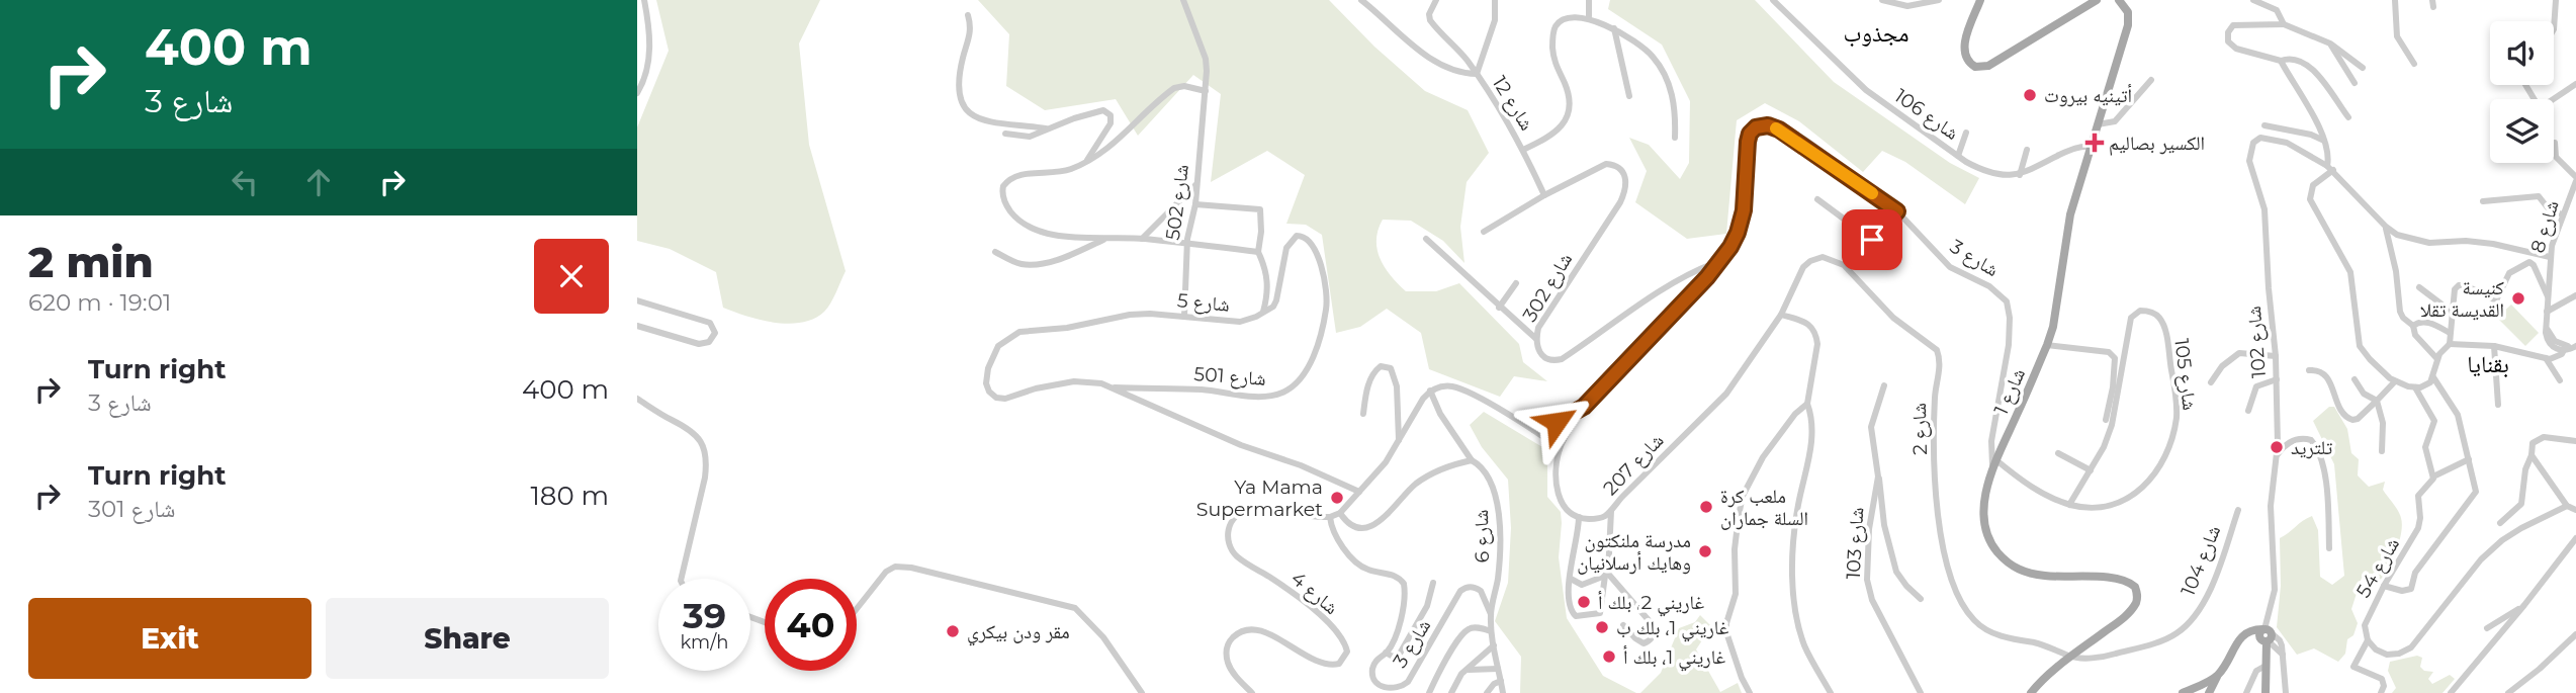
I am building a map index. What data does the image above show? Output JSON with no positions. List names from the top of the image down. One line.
{"streets":{"main road":["شارع 1"],"street":["شارع 12","شارع 106","شارع 502","شارع 8","شارع 3","شارع 302","شارع 5","شارع 102","شارع 105","شارع 501","شارع 2","شارع 207","شارع 6","شارع 103","شارع 104","شارع 54","شارع 4"]},"crossings":[["شارع 12","شارع 302"],["شارع 502","شارع 5"],["شارع 3","شارع 302"],["شارع 3","شارع 105"],["شارع 3","شارع 1"],["شارع 3","شارع 6"],["شارع 3","شارع 4"],["شارع 5","شارع 501"],["شارع 5","شارع 4"],["شارع 105","شارع 1"],["شارع 1","شارع 2"],["شارع 1","شارع 104"],["شارع 2","شارع 207"],["شارع 2","شارع 104"]],"districts":["مجذوب","بقنايا"],"places":{"other":["أتينيه بيروت","كنيسة القديسة تقلا","تلتريد","Ya Mama Supermarket","ملعب كرة السلة جماران","مدرسة ملنكتون وهايك أرسلانيان","غاريني 2، بلك أ","غاريني 1، بلك ب","مقر ودن بيكري","غاريني 1، بلك أ"],"health":["الكسير بصاليم"]},"page":{"turn":["400 m","شارع 3"],"heading":["2 min","620 m · 19:01"],"list":[{"name":"Turn right","note":"شارع 3","value":"400 m"},{"name":"Turn right","note":"شارع 301","value":"180 m"}],"speed":"39 km/h","limit":"40","buttons":["Exit","Share"]}}
